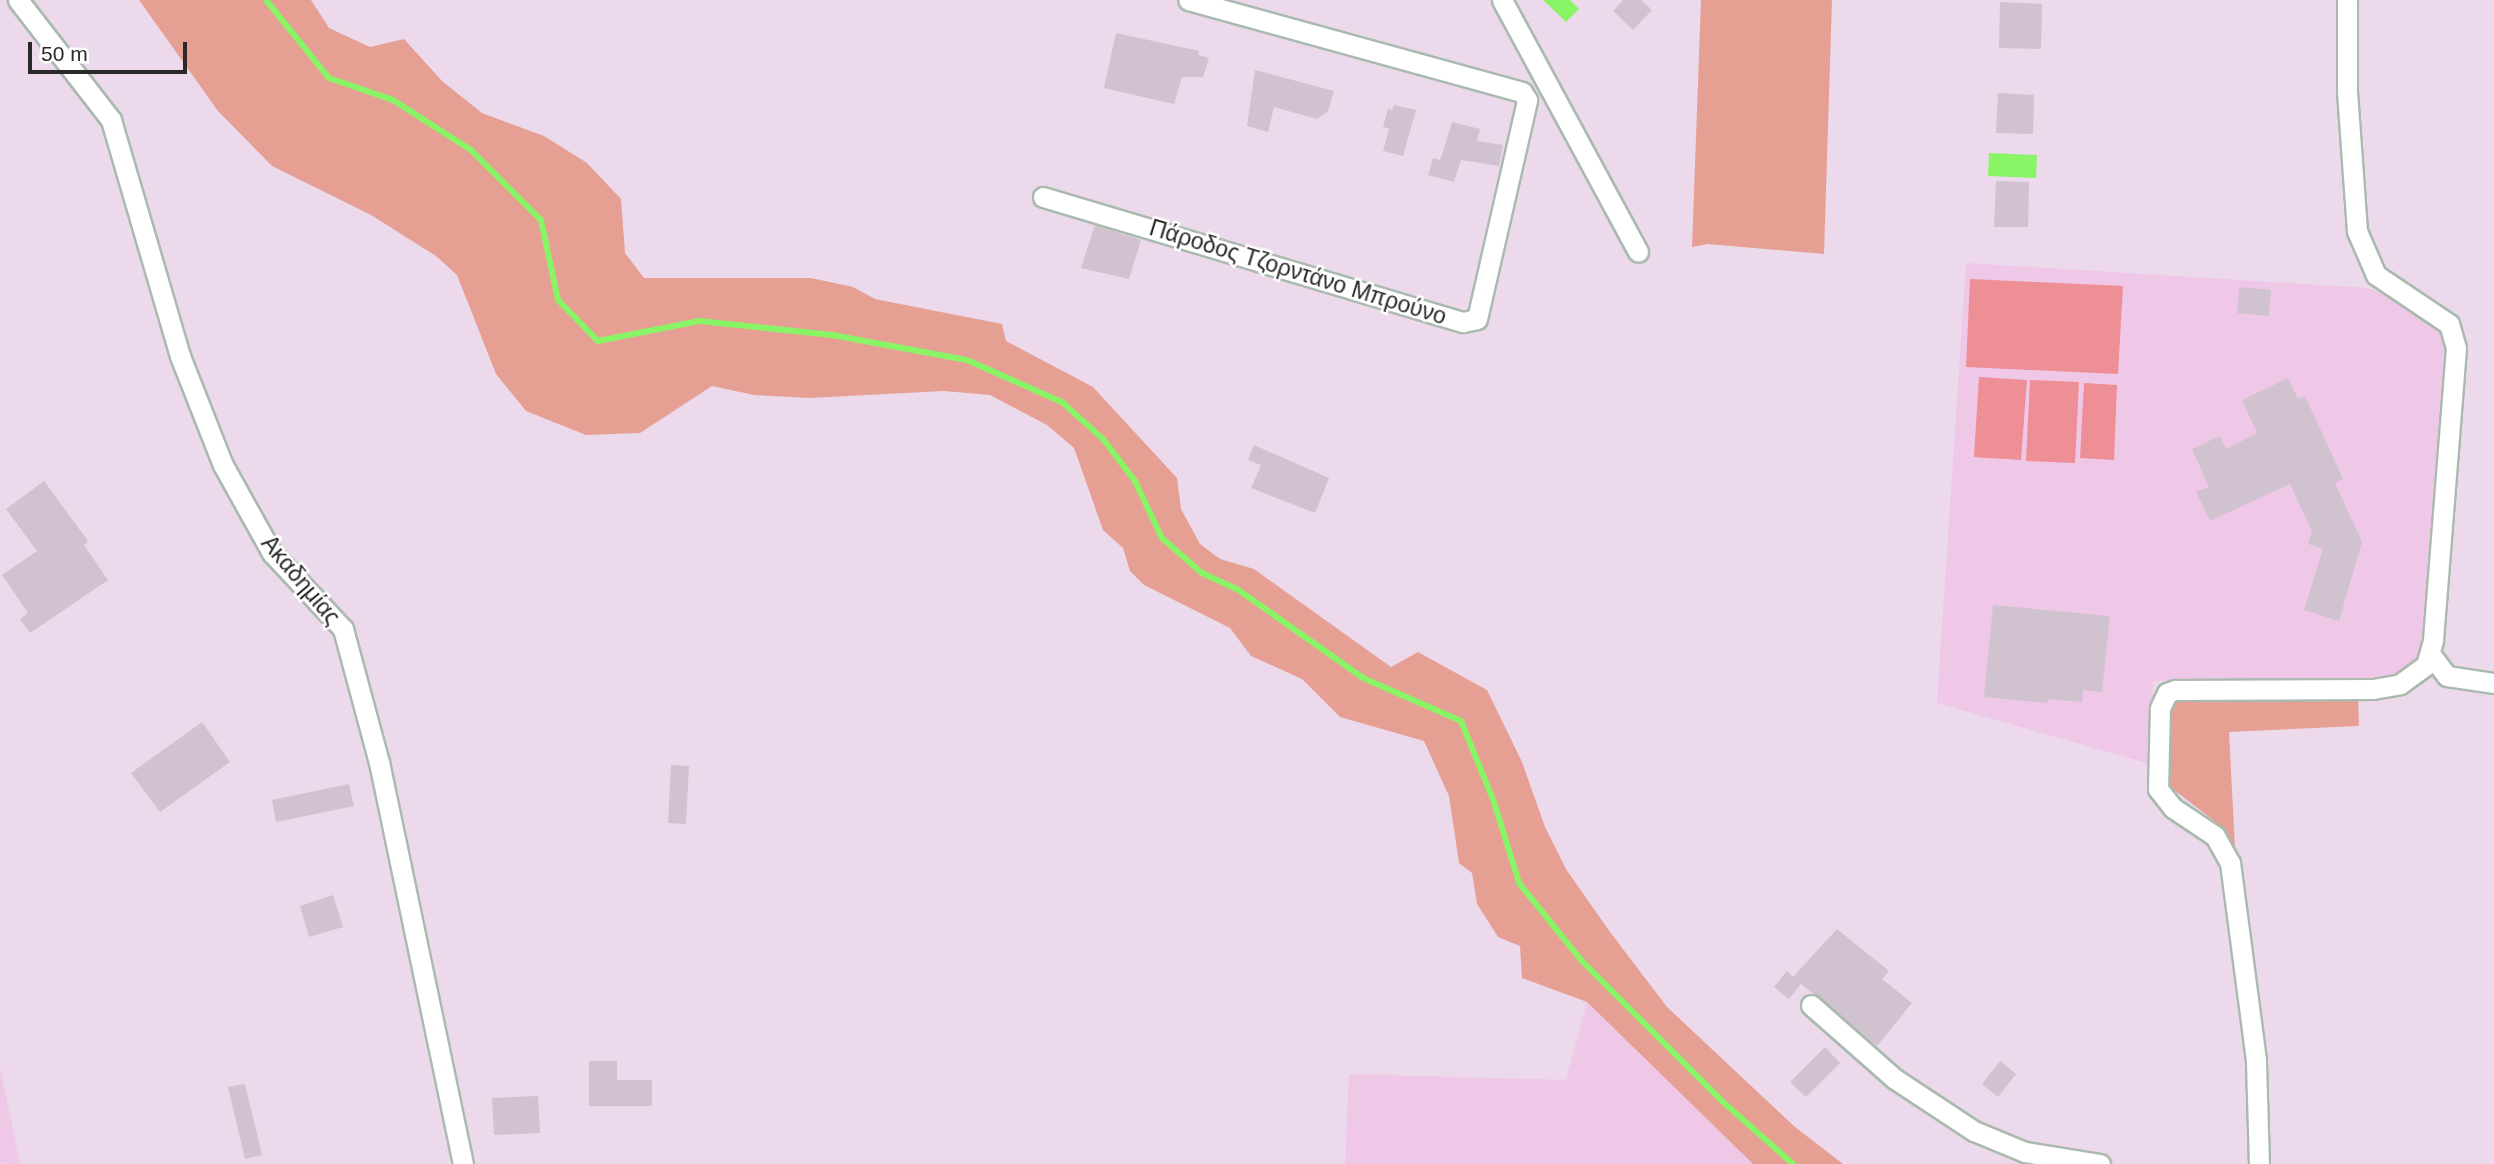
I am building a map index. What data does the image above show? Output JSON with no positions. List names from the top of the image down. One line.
{"streets":{"street":["Πάροδος Τζορντάνο Μπρούνο","Ακαδημίας"]},"scale_bar":"50 m"}
